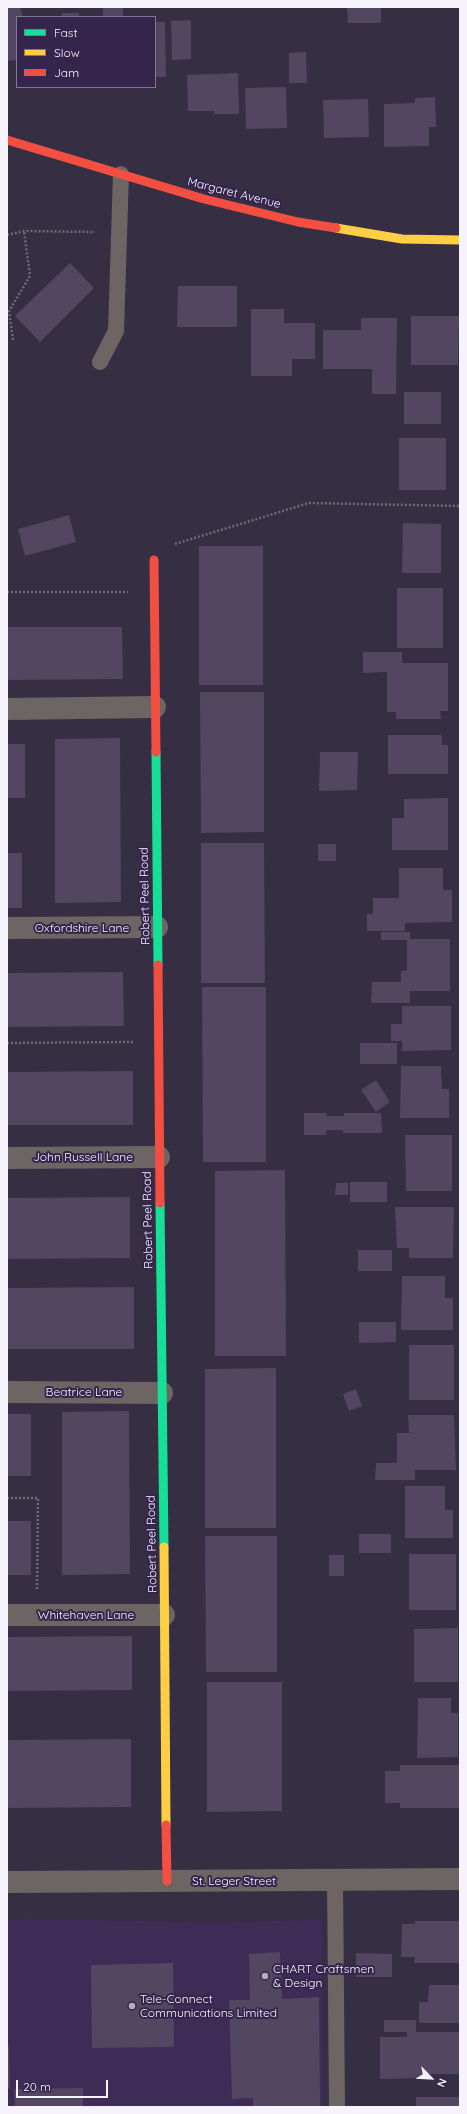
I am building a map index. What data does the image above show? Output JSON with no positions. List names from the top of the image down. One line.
{"streets":{"street":["Margaret Avenue","Robert Peel Road","Oxfordshire Lane","John Russell Lane","Beatrice Lane","Whitehaven Lane","St. Leger Street"]},"crossings":[["Robert Peel Road","Oxfordshire Lane"],["Robert Peel Road","John Russell Lane"],["Robert Peel Road","Beatrice Lane"],["Robert Peel Road","Whitehaven Lane"],["Robert Peel Road","St. Leger Street"]],"places":["CHART Craftsmen & Design","Tele-Connect Communications Limited"],"legend":["Fast","Slow","Jam"],"scale_bar":"20 m","north":"bottom right"}
